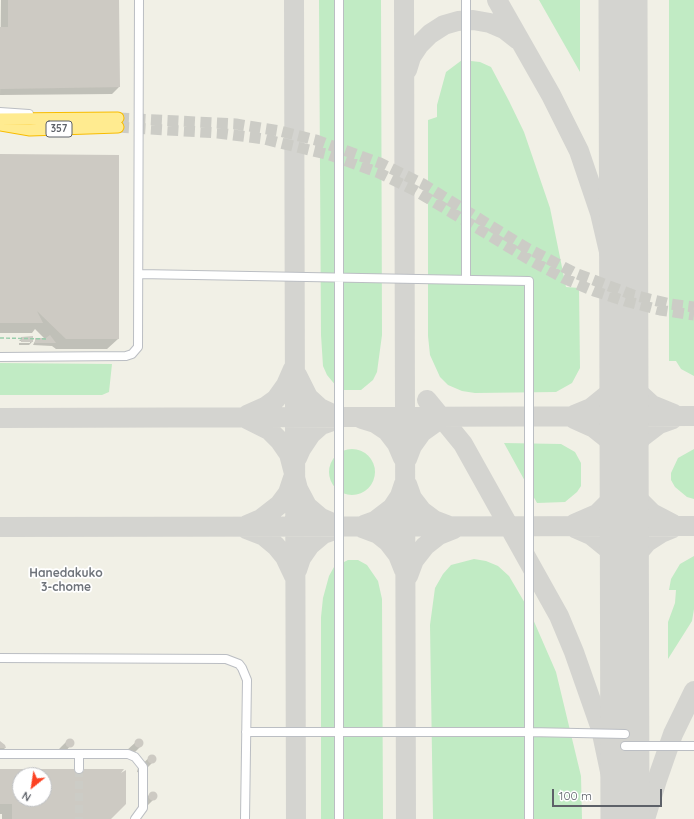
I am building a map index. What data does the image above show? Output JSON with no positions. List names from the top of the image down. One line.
{"streets":{"highway":["357"]},"districts":["Hanedakuko 3-chome"],"scale_bar":"100 m","north":"bottom left"}
